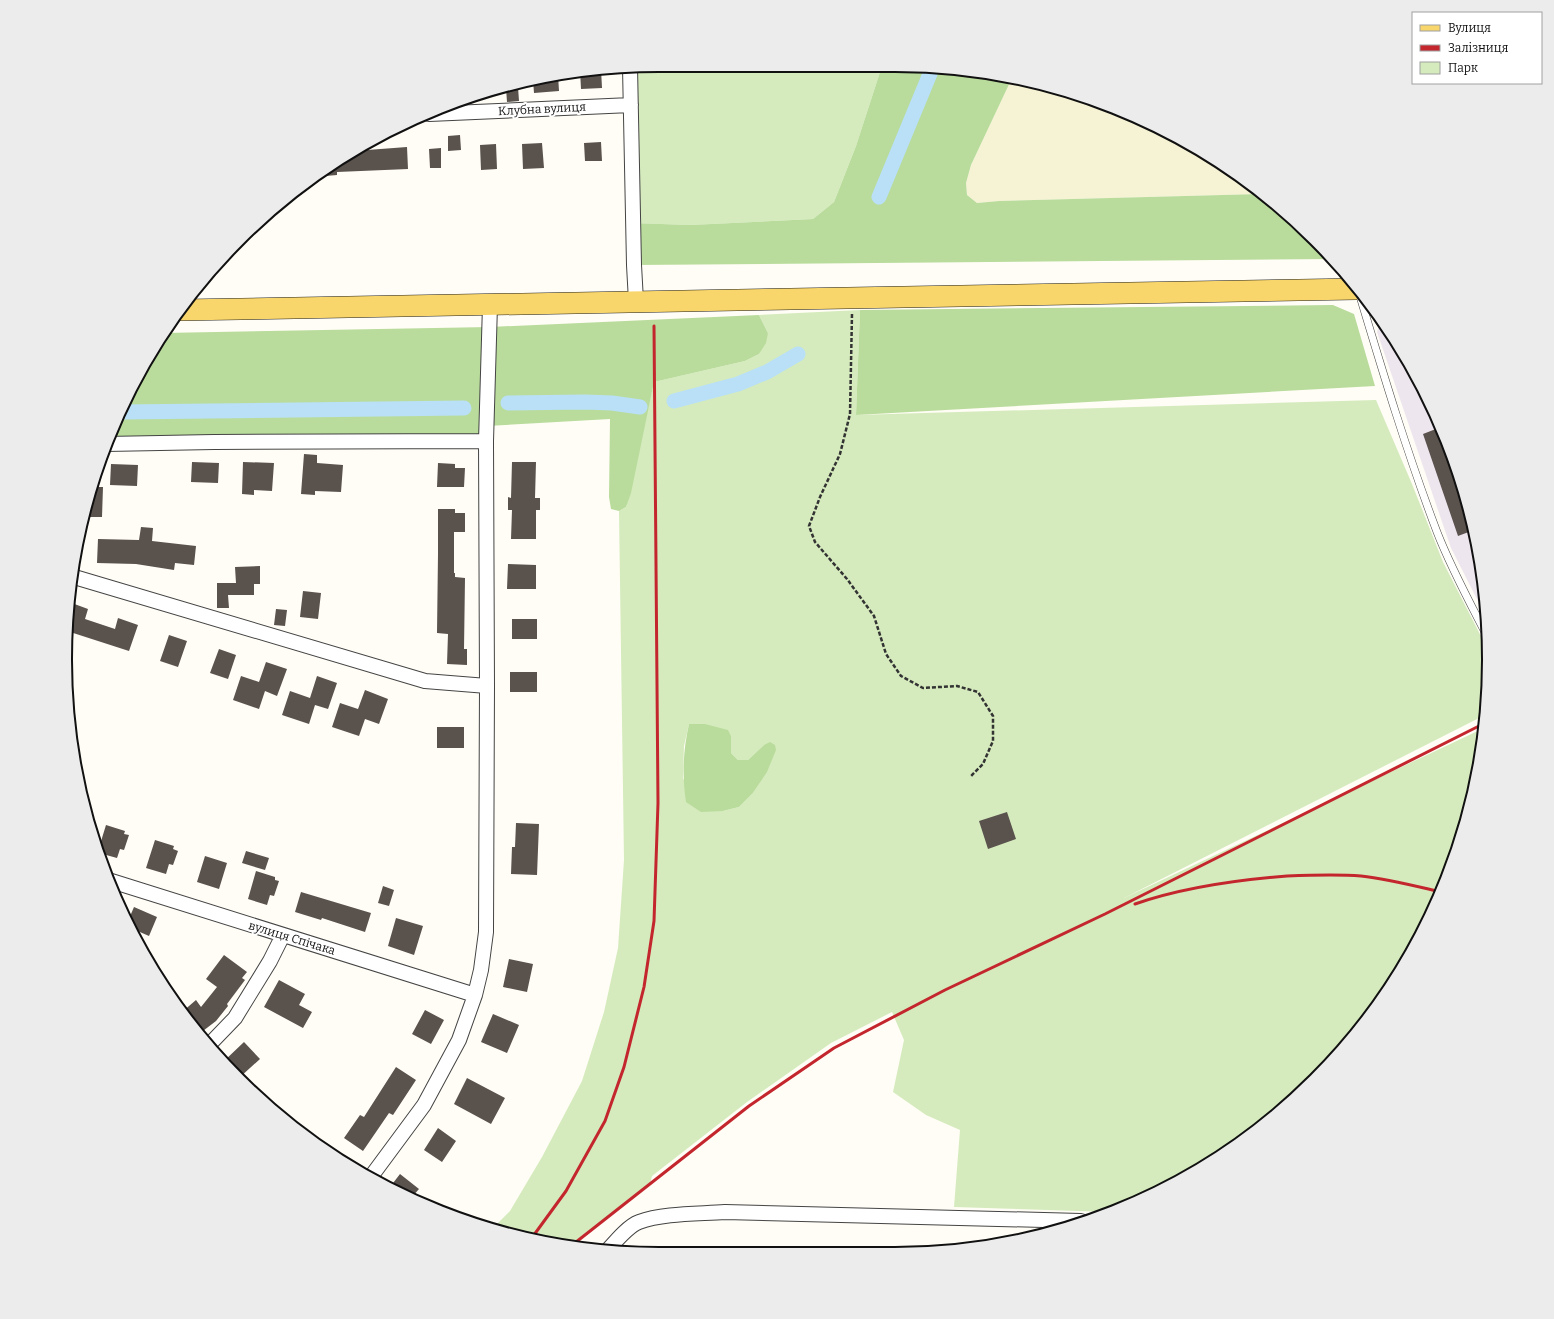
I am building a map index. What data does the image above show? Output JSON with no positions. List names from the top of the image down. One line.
{"streets":{"street":["Клубна вулиця","вулиця Спічака"]},"legend":["Вулиця","Залізниця","Парк"]}
